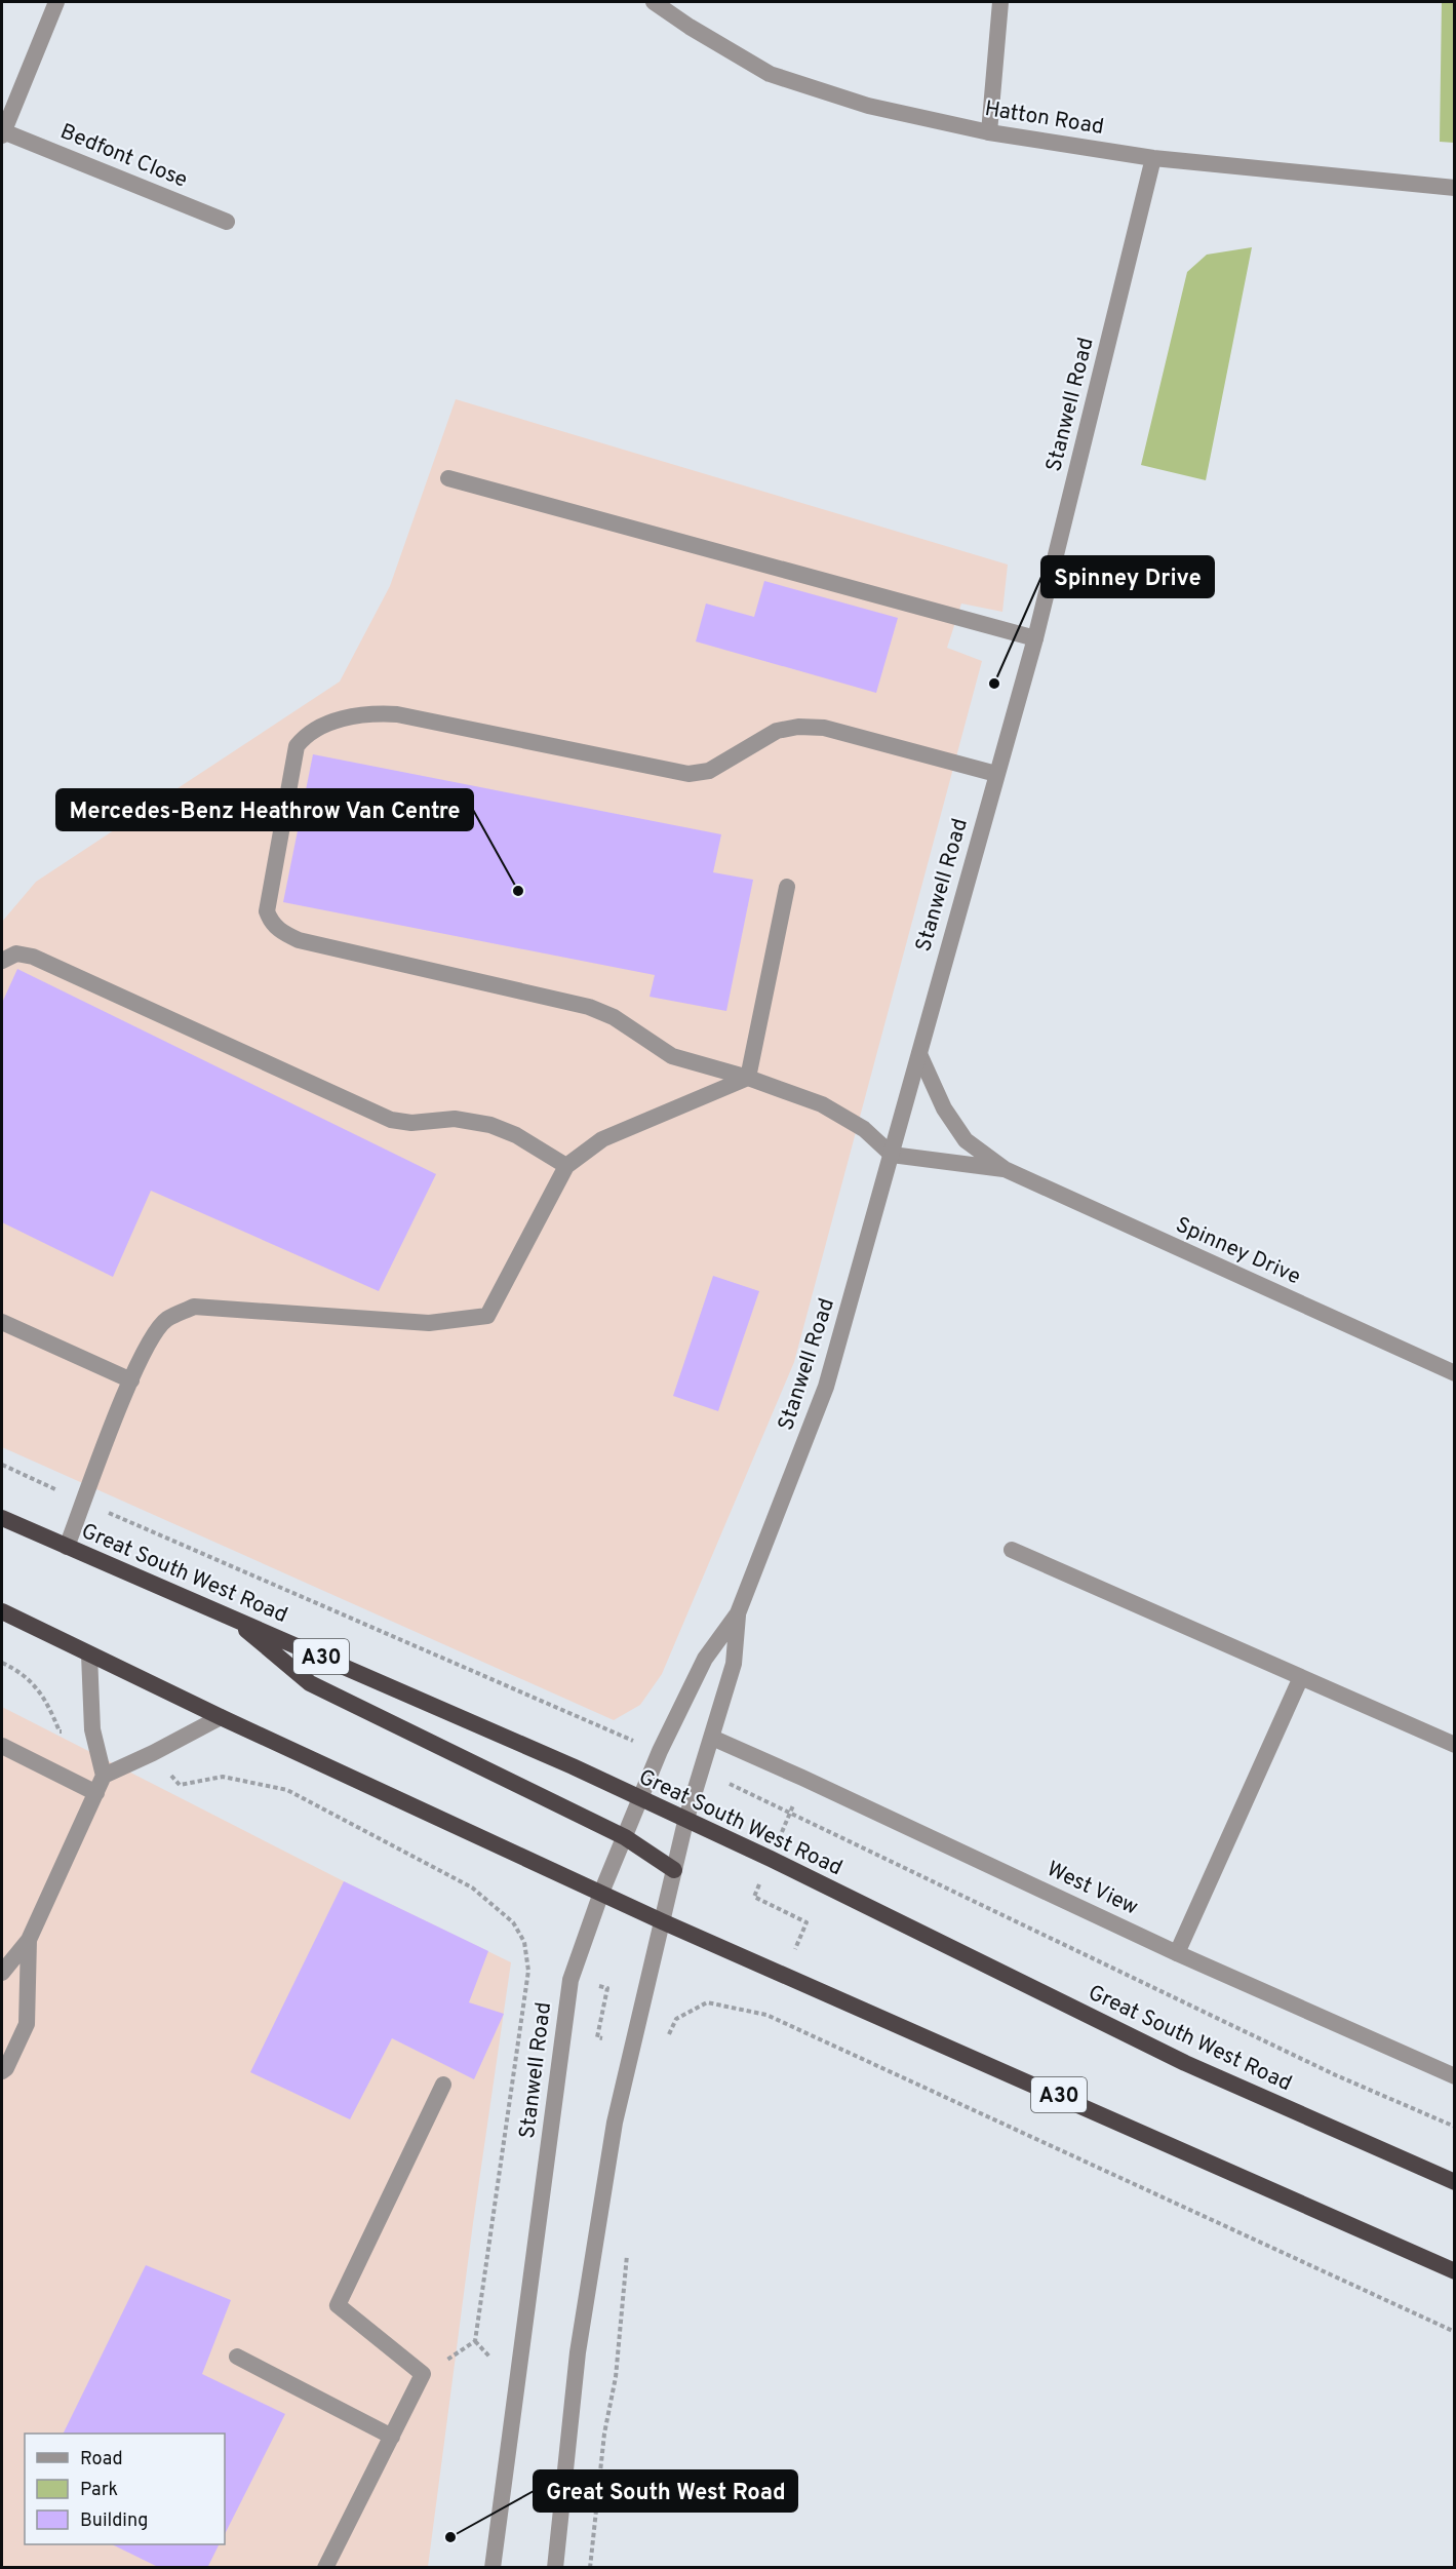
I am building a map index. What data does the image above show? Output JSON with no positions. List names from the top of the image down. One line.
{"streets":{"highway":["Great South West Road","A30"],"street":["Hatton Road","Bedfont Close","Stanwell Road","Spinney Drive","West View"]},"crossings":[["Hatton Road","Stanwell Road"],["Stanwell Road","Spinney Drive"],["Stanwell Road","Great South West Road"],["Stanwell Road","A30"],["Stanwell Road","West View"]],"places":["Spinney Drive","Mercedes-Benz Heathrow Van Centre","Great South West Road"],"legend":["Road","Park","Building"]}
